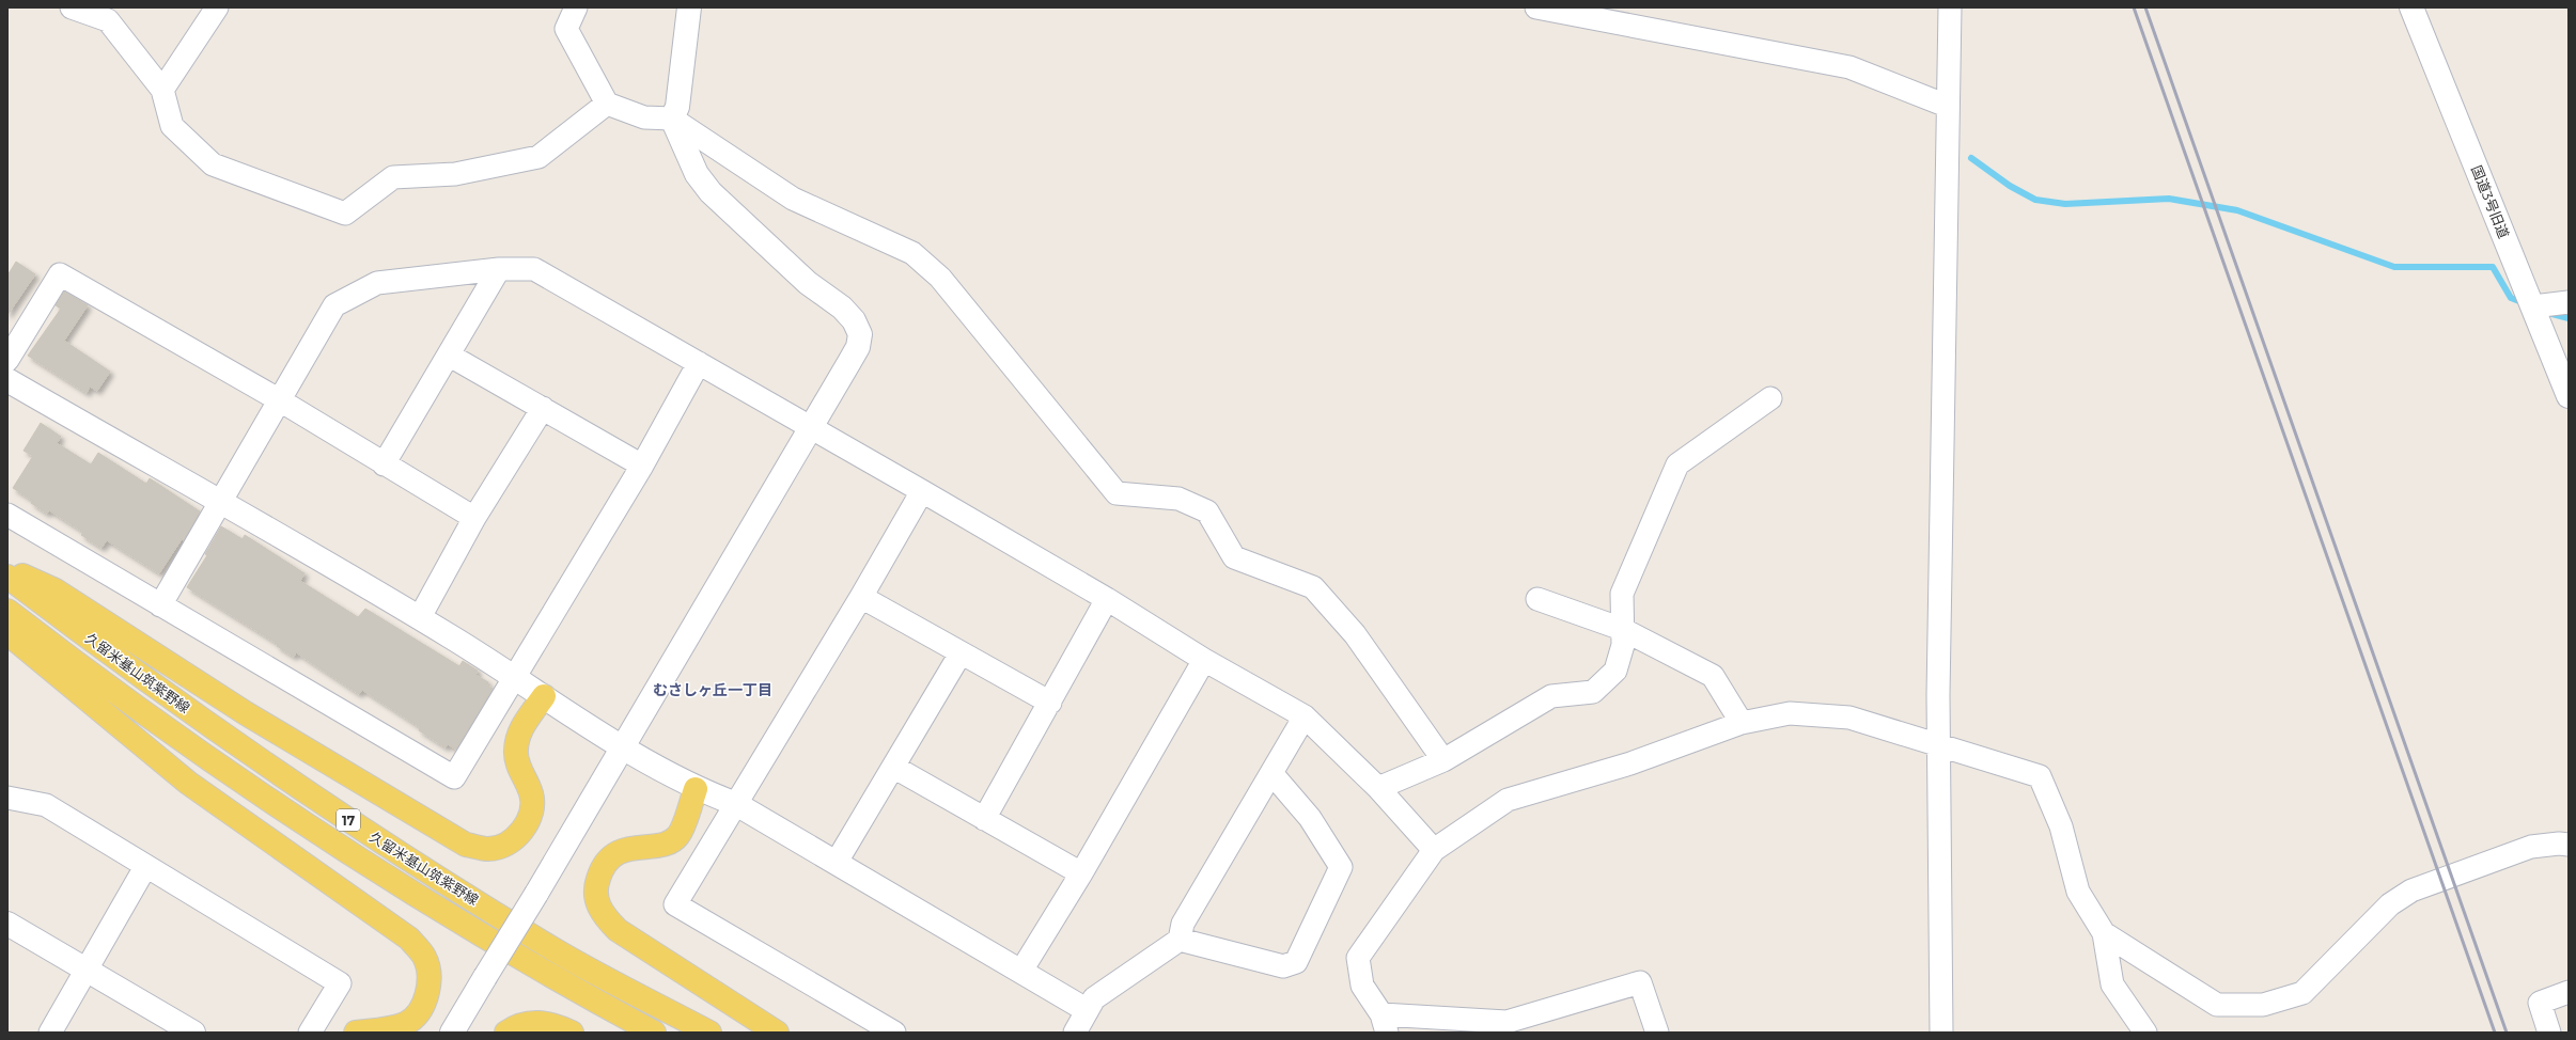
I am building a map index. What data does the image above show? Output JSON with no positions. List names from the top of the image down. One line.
{"streets":{"main road":["久留米基山筑紫野線","17"],"street":["国道3号旧道"]},"districts":["むさしヶ丘一丁目"]}
